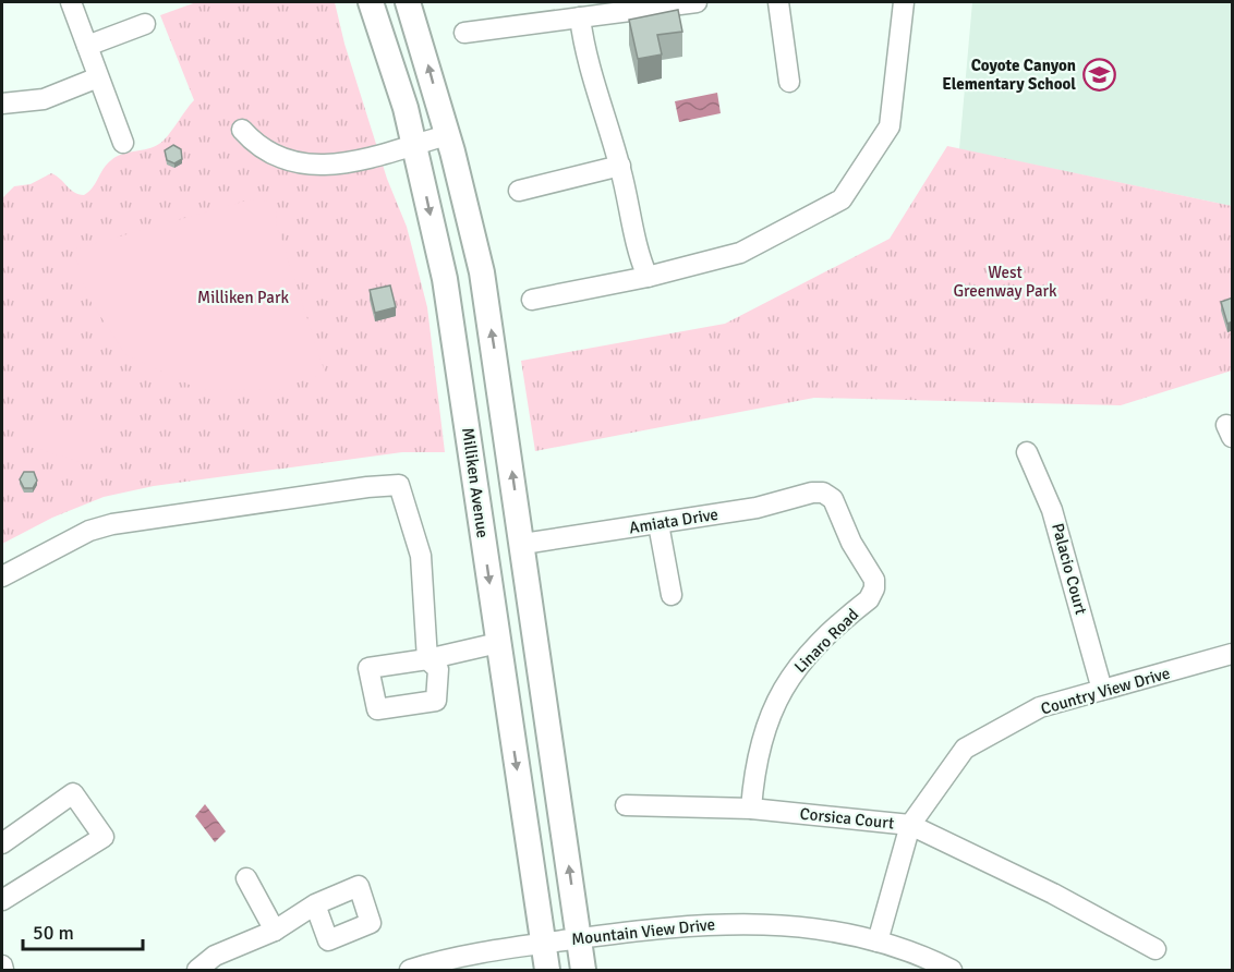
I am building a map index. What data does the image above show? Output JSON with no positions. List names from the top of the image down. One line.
{"streets":{"main road":["Milliken Avenue"],"street":["Amiata Drive","Palacio Court","Linaro Road","Country View Drive","Corsica Court","Mountain View Drive"]},"crossings":[["Milliken Avenue","Mountain View Drive"],["Amiata Drive","Linaro Road"],["Palacio Court","Country View Drive"],["Linaro Road","Corsica Court"],["Country View Drive","Corsica Court"],["Country View Drive","Mountain View Drive"]],"parks":["West Greenway Park","Milliken Park"],"places":{"school or university":["Coyote Canyon Elementary School"]},"scale_bar":"50 m"}
